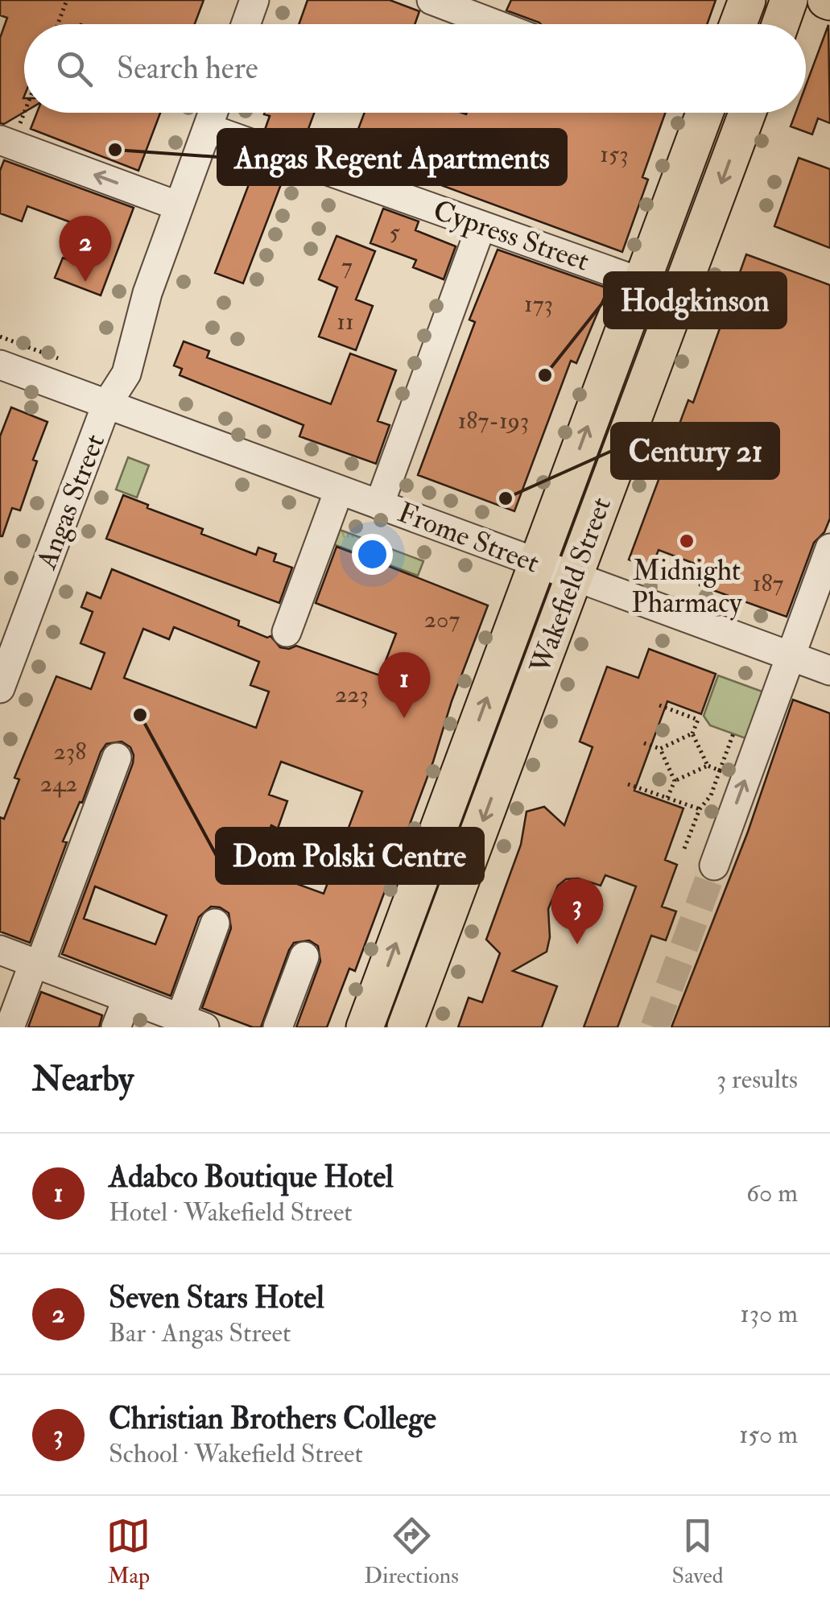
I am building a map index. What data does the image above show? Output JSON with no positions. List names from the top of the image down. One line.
{"streets":{"main road":["Wakefield Street"],"street":["Cypress Street","Angas Street","Frome Street"]},"crossings":[["Cypress Street","Angas Street"],["Cypress Street","Wakefield Street"],["Angas Street","Frome Street"],["Frome Street","Wakefield Street"]],"places":["Angas Regent Apartments","Hodgkinson","Century 21","Midnight Pharmacy","Dom Polski Centre"],"house_numbers":["153","5","7","173","11","187-193","187","207","223","238","242"],"page":{"search":"Search here","pins":["2","1","3"],"heading":["Nearby","3 results"],"list":[{"mark":"1","name":"Adabco Boutique Hotel","note":"Hotel · Wakefield Street","value":"60 m"},{"mark":"2","name":"Seven Stars Hotel","note":"Bar · Angas Street","value":"130 m"},{"mark":"3","name":"Christian Brothers College","note":"School · Wakefield Street","value":"150 m"}],"nav":["Map","Directions","Saved"]}}
